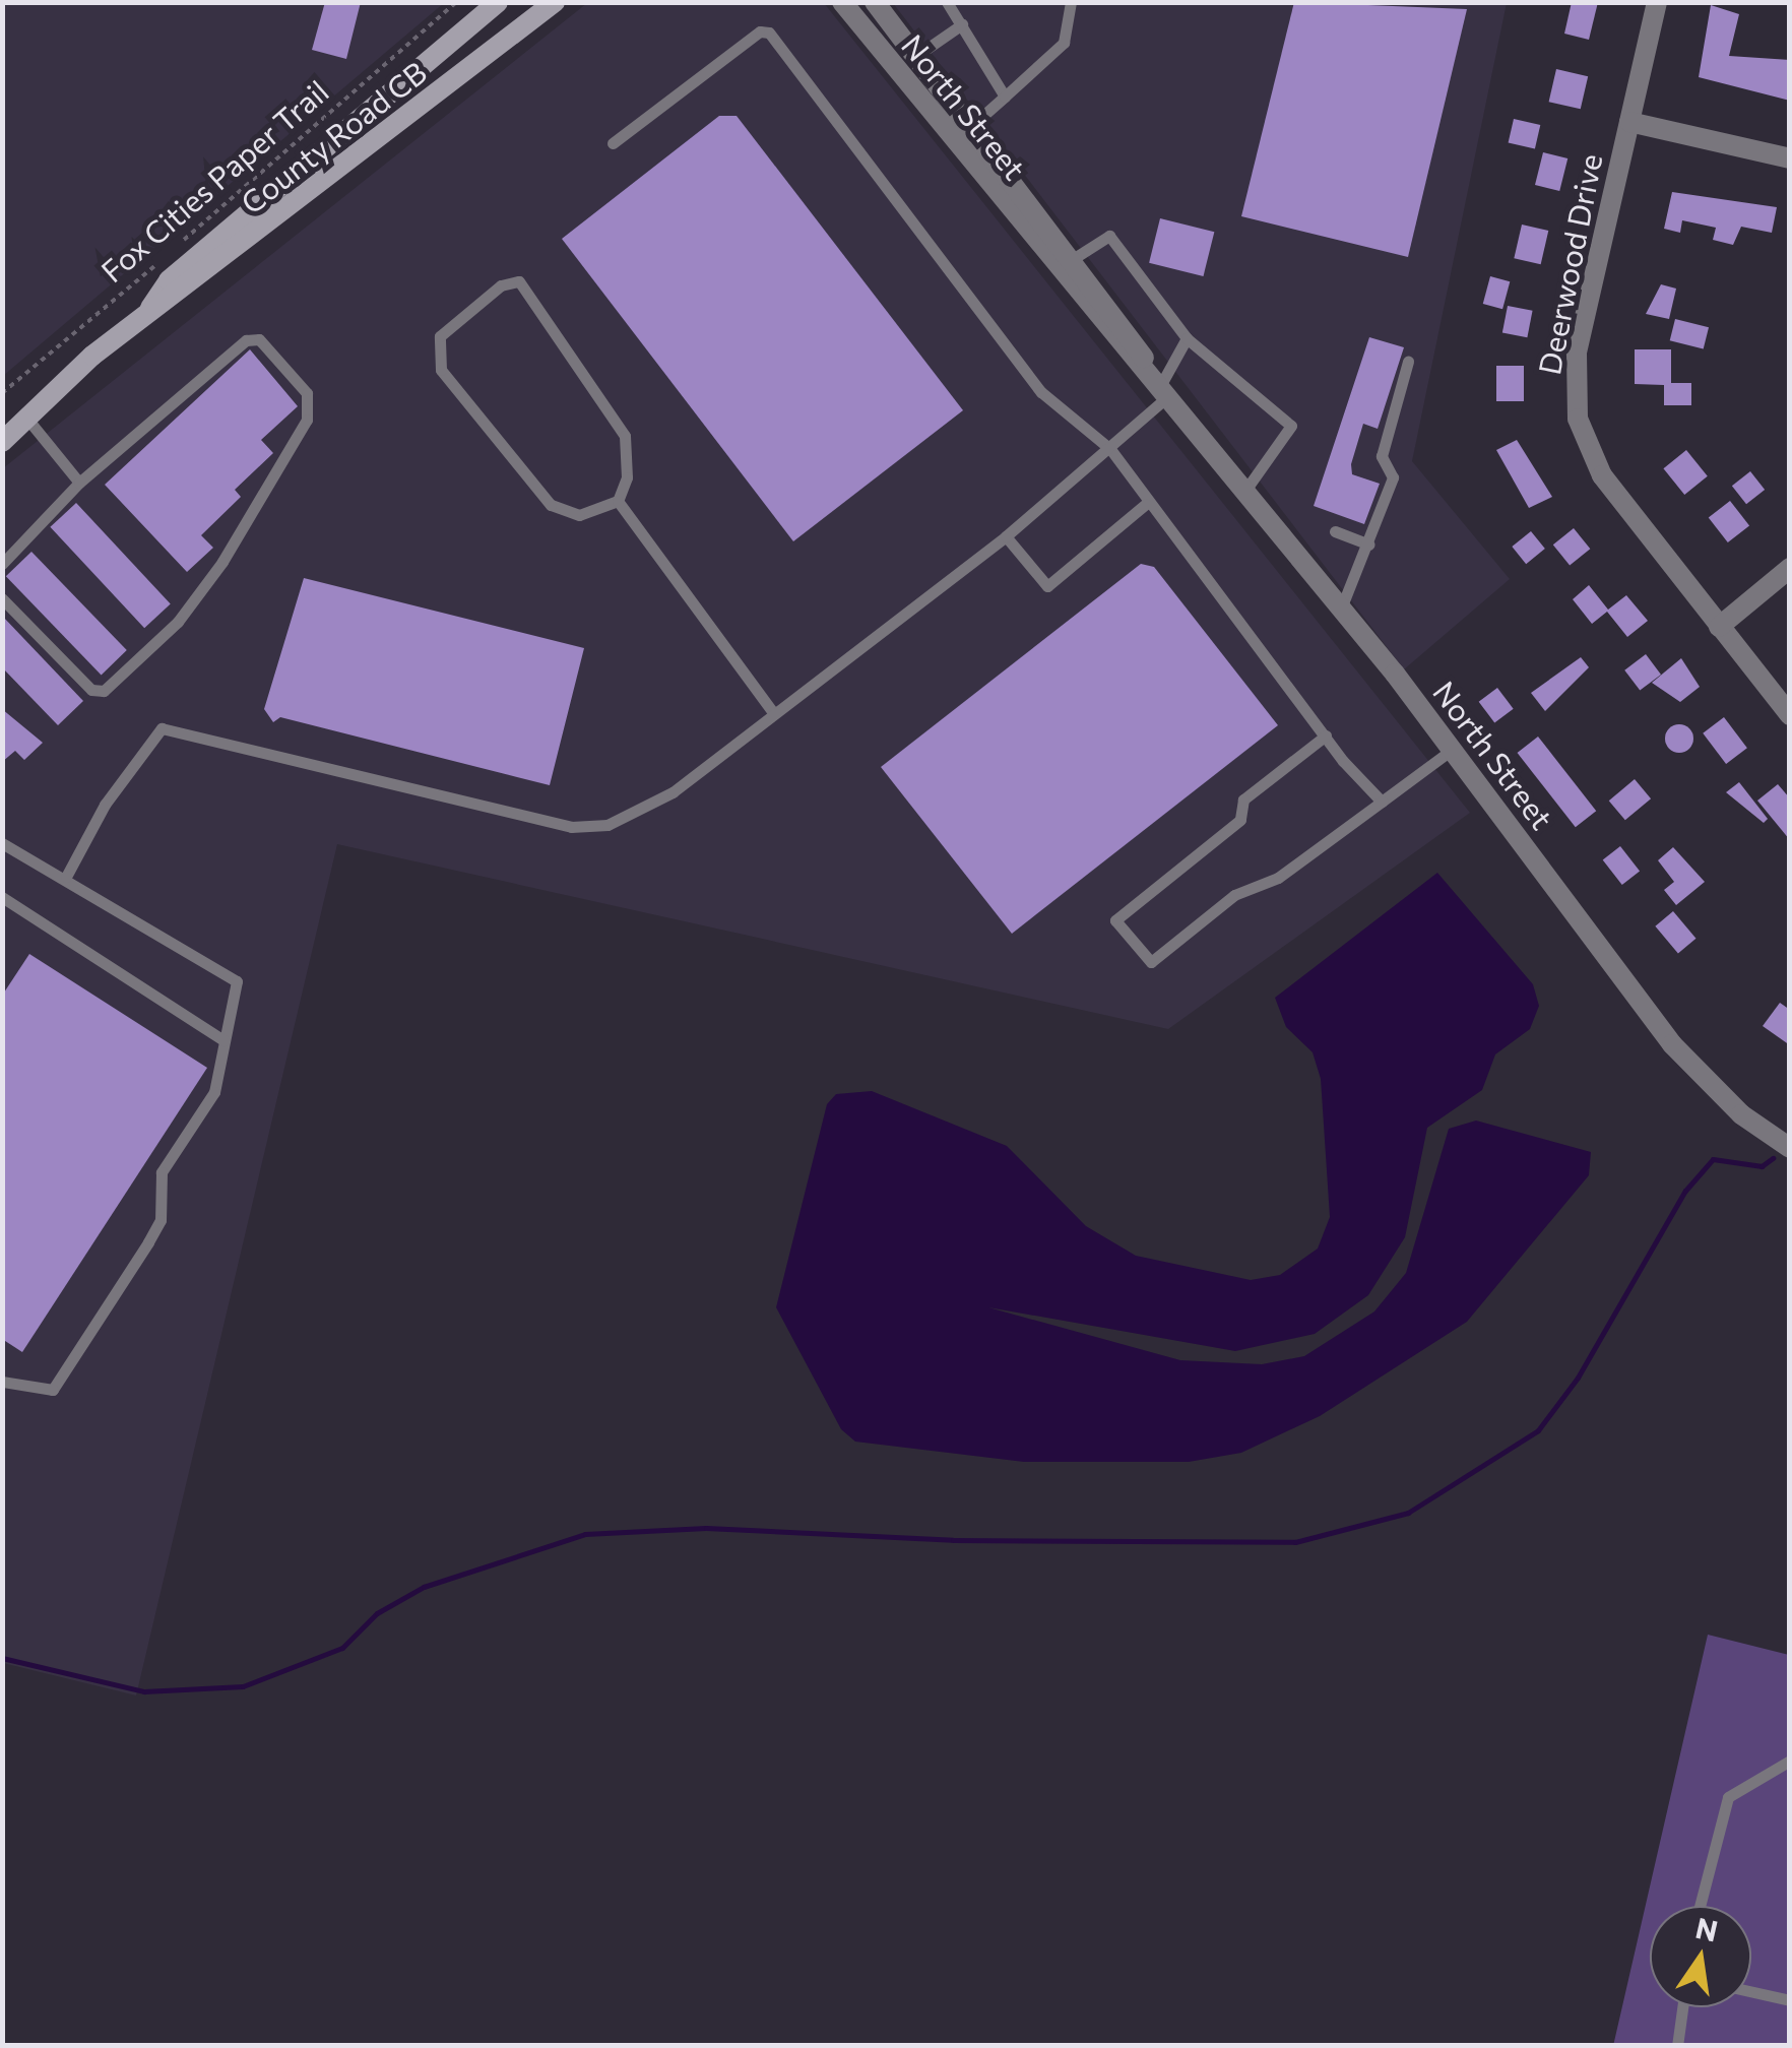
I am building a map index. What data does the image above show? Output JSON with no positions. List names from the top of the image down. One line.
{"streets":{"main road":["County Road CB"],"street":["North Street","Deerwood Drive"],"path":["Fox Cities Paper Trail"]},"north":"top"}
